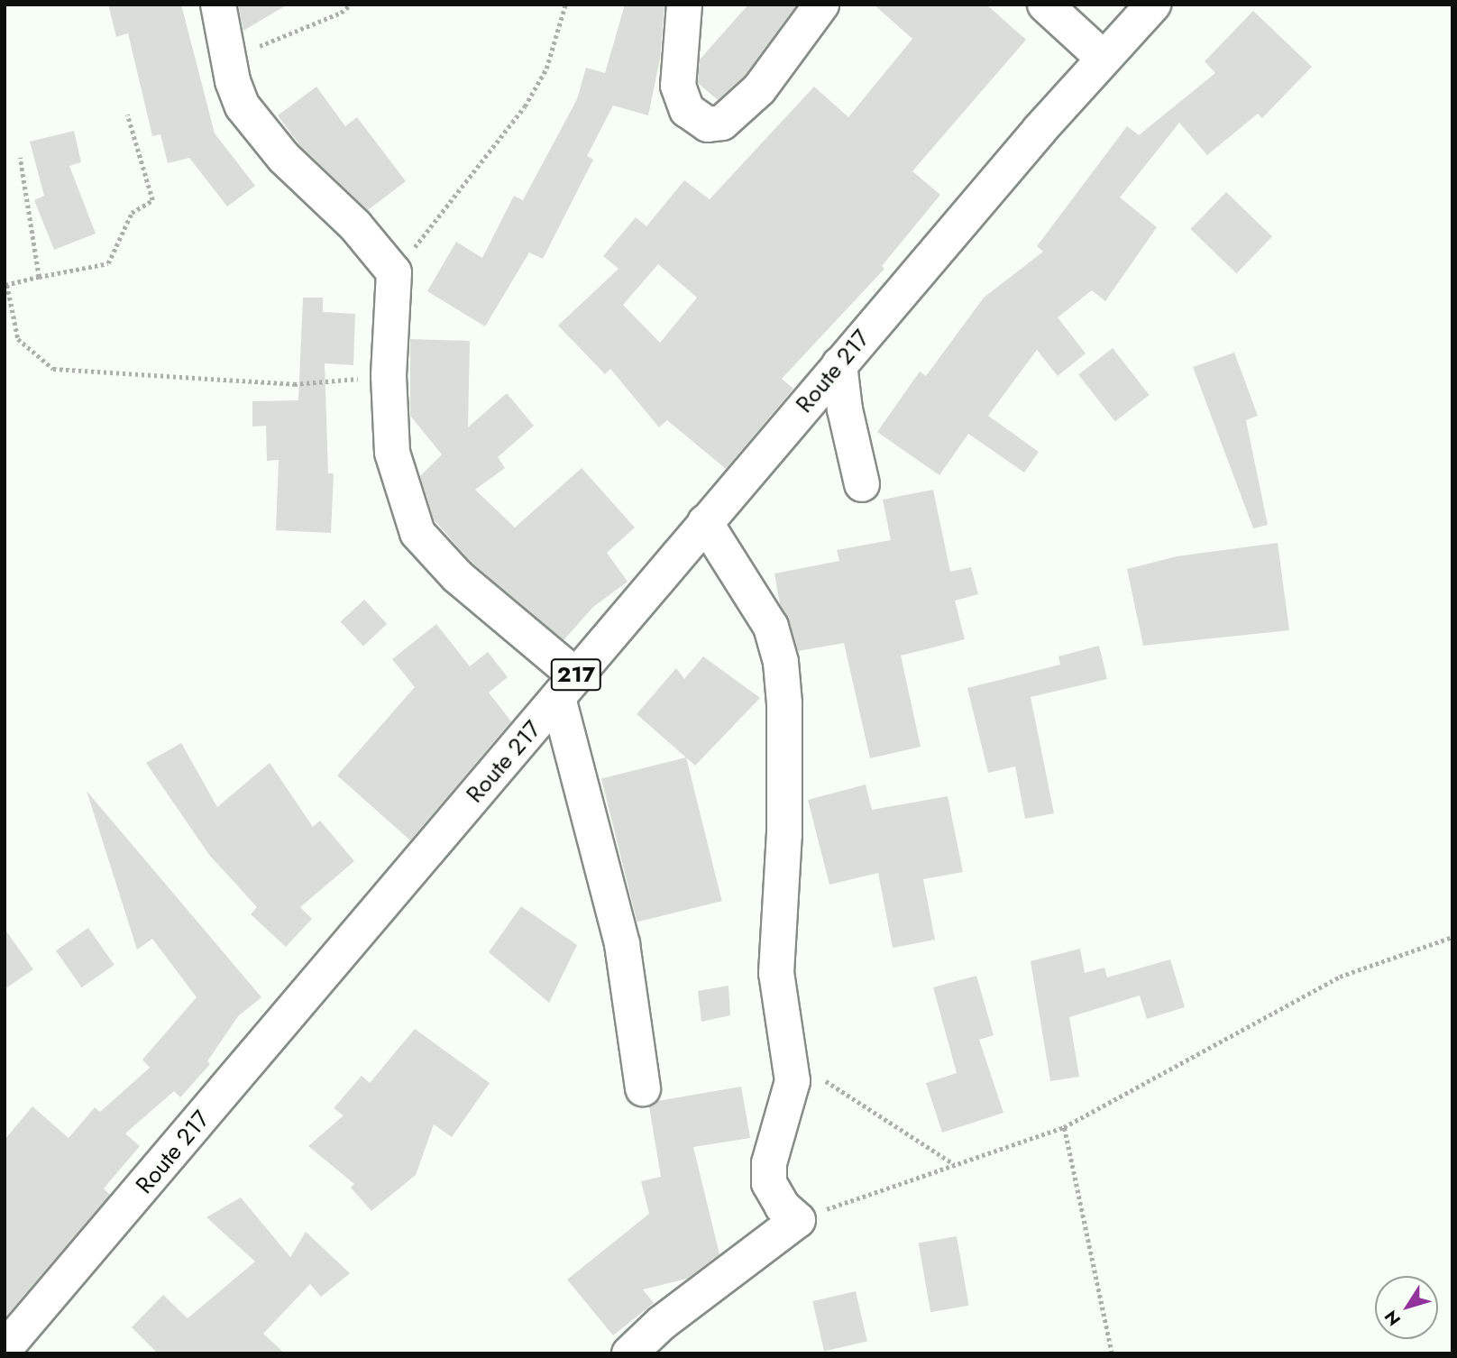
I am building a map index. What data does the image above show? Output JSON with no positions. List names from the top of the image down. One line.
{"streets":{"street":["Route 217","217"]},"north":"bottom left"}
